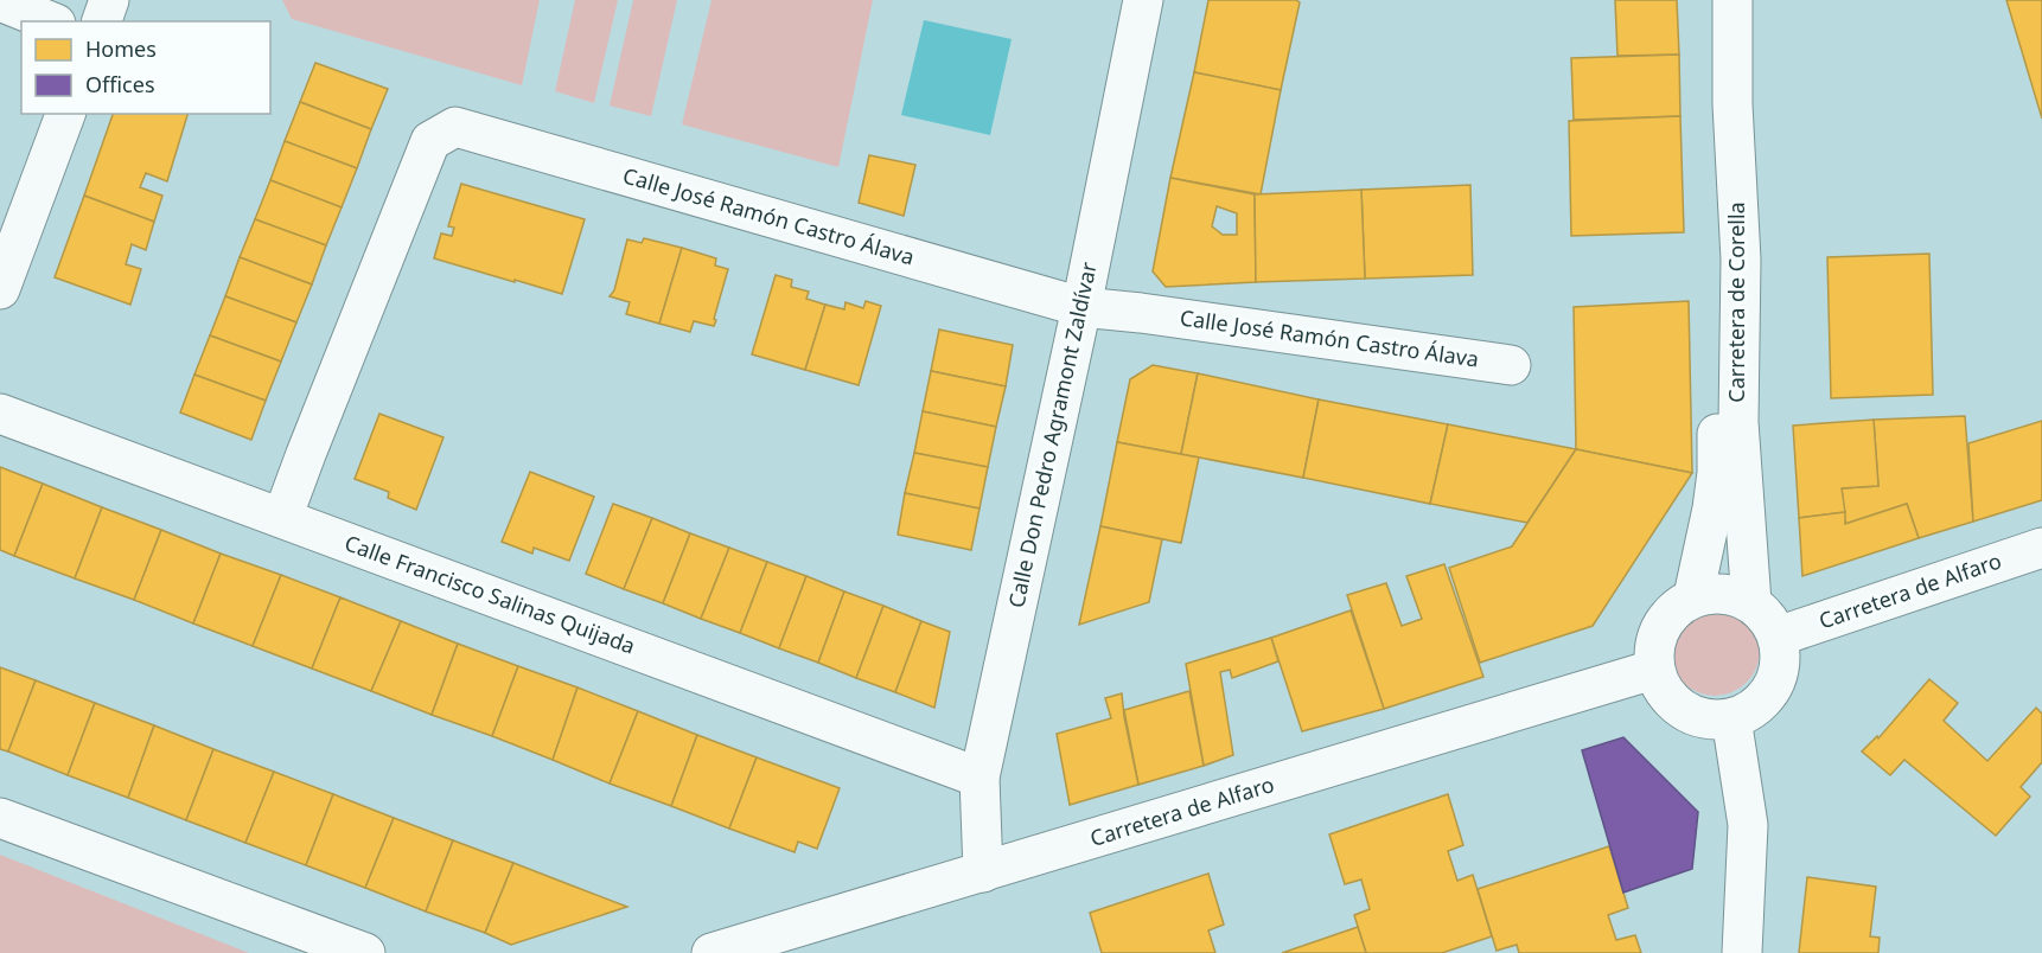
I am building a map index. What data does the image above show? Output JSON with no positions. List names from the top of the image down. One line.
{"streets":{"street":["Calle José Ramón Castro Álava","Carretera de Corella","Calle Don Pedro Agramont Zaldívar","Carretera de Alfaro","Calle Francisco Salinas Quijada"]},"crossings":[["Calle José Ramón Castro Álava","Calle Don Pedro Agramont Zaldívar"],["Calle José Ramón Castro Álava","Calle Francisco Salinas Quijada"],["Carretera de Corella","Carretera de Alfaro"],["Calle Don Pedro Agramont Zaldívar","Carretera de Alfaro"],["Calle Don Pedro Agramont Zaldívar","Calle Francisco Salinas Quijada"]],"legend":["Homes","Offices"]}
